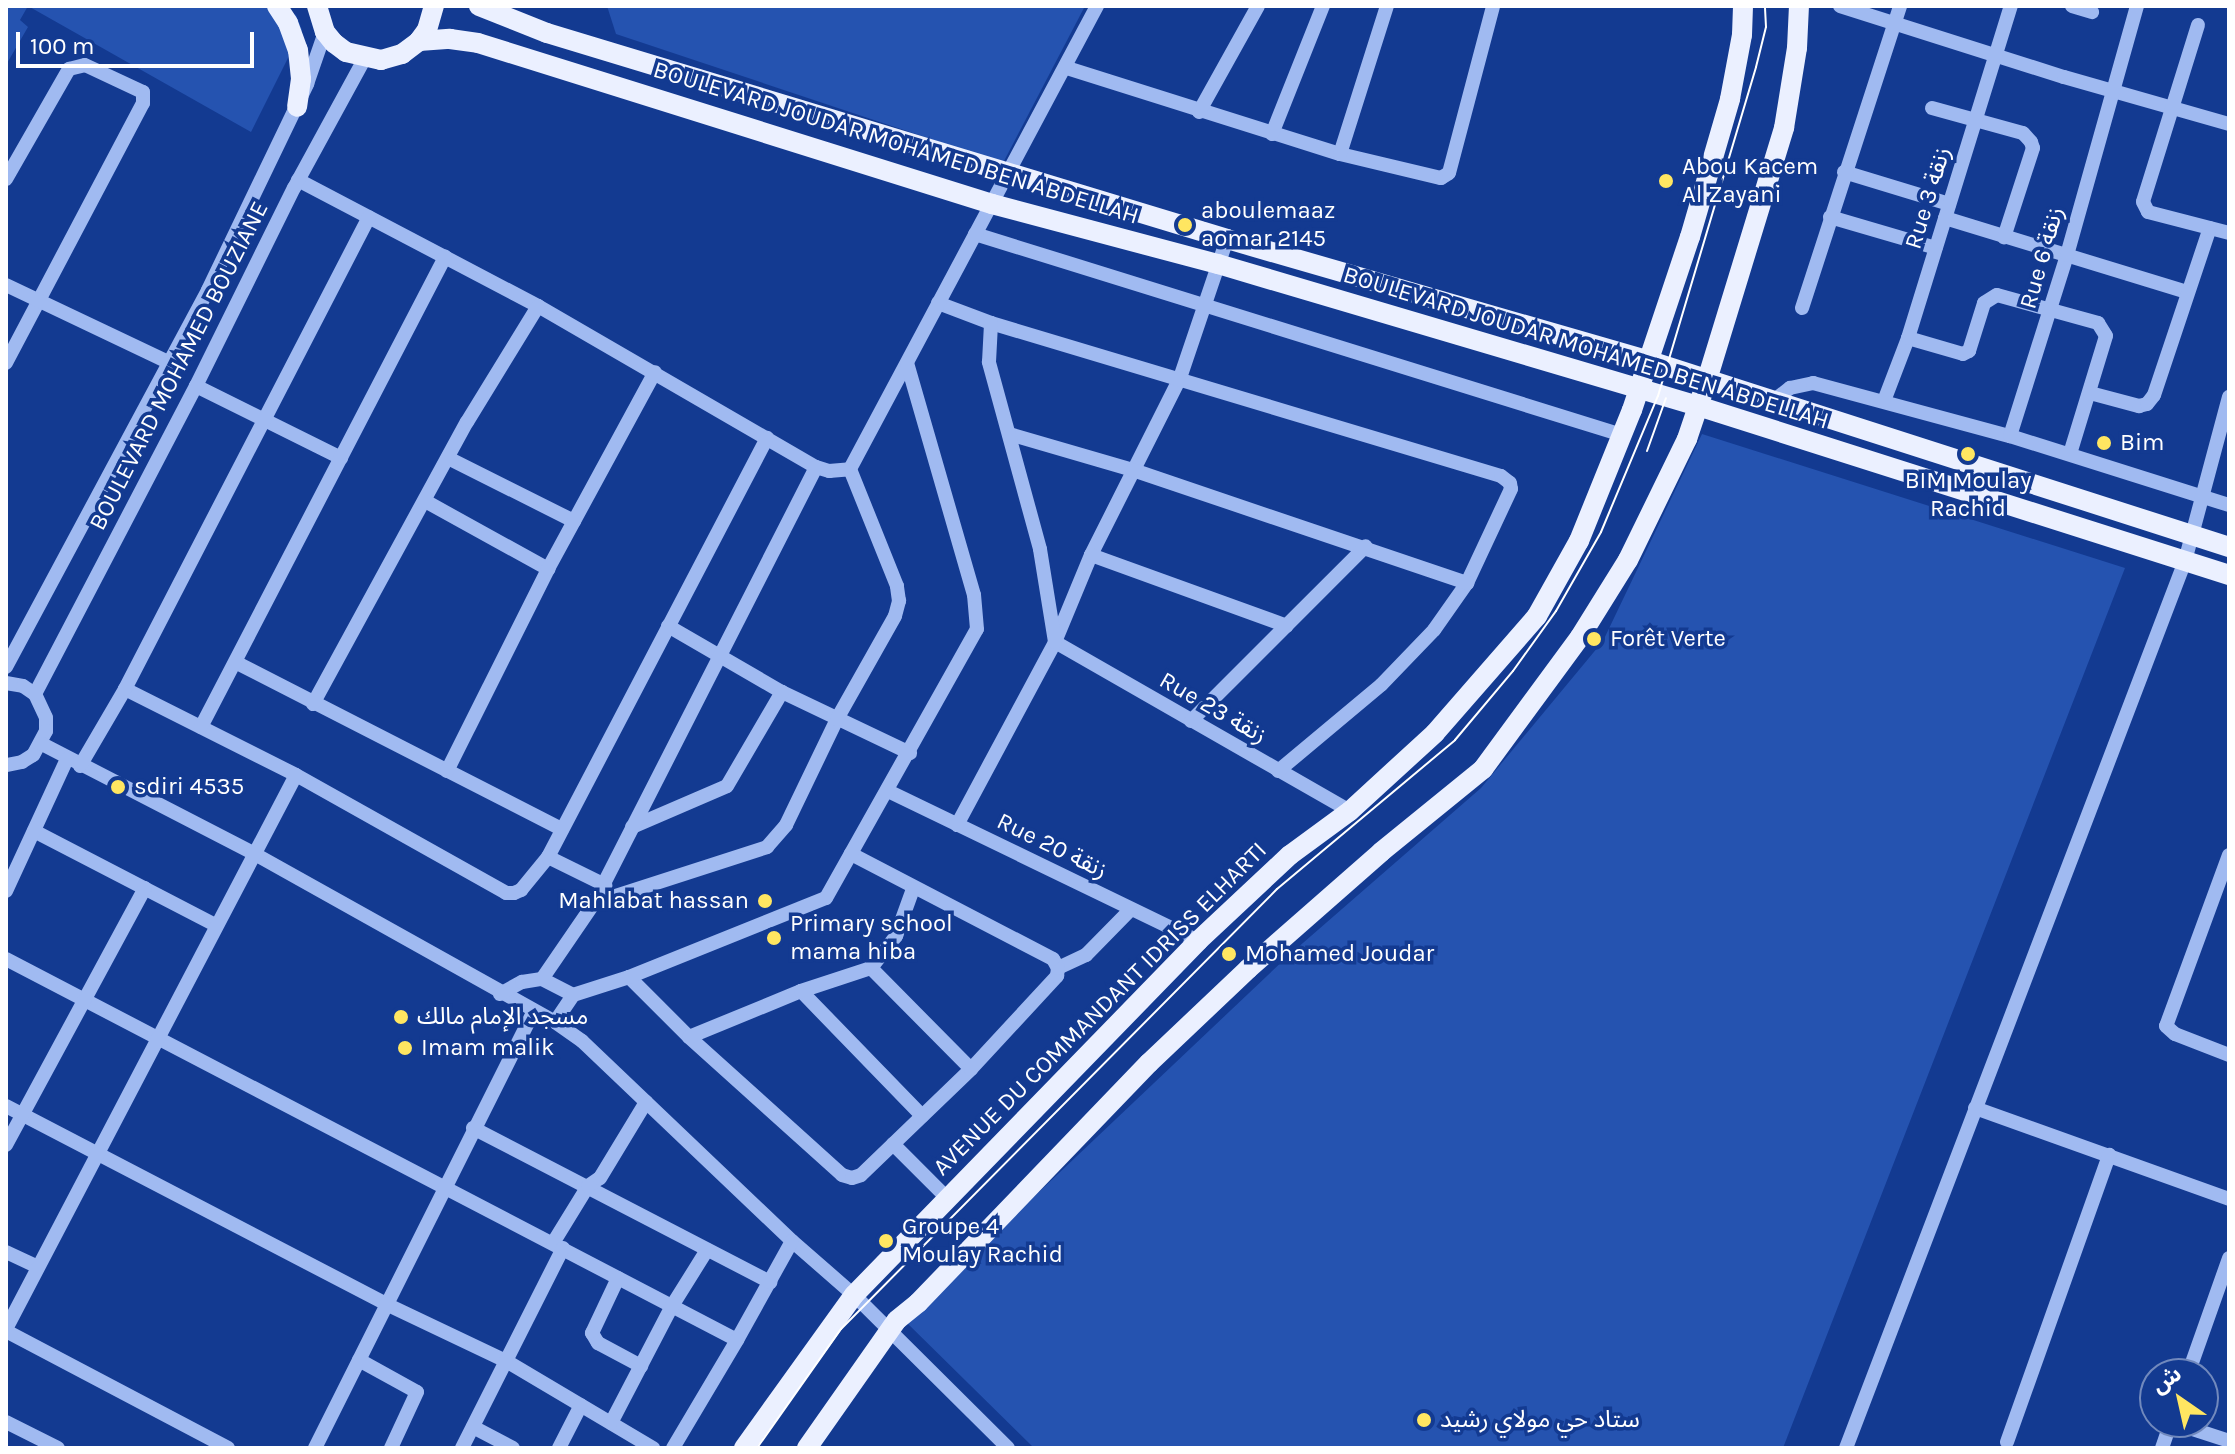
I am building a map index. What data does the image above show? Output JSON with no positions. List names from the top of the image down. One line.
{"streets":{"main road":["BOULEVARD JOUDAR MOHAMED BEN ABDELLAH","AVENUE DU COMMANDANT IDRISS ELHARTI"],"street":["Rue 3 زنقة","Rue 6 زنقة","BOULEVARD MOHAMED BOUZIANE","Rue 23 زنقة","Rue 20 زنقة"]},"crossings":[["BOULEVARD JOUDAR MOHAMED BEN ABDELLAH","AVENUE DU COMMANDANT IDRISS ELHARTI"],["Rue 23 زنقة","AVENUE DU COMMANDANT IDRISS ELHARTI"],["Rue 20 زنقة","AVENUE DU COMMANDANT IDRISS ELHARTI"]],"places":["Abou Kacem Al Zayani","aboulemaaz aomar 2145","Bim","BIM Moulay Rachid","Forêt Verte","sdiri 4535","Mahlabat hassan","Primary school mama hiba","Mohamed Joudar","مسجد الإمام مالك","Imam malik","Groupe 4 Moulay Rachid","ستاد حي مولاي رشيد"],"scale_bar":"100 m","north":"top left"}
